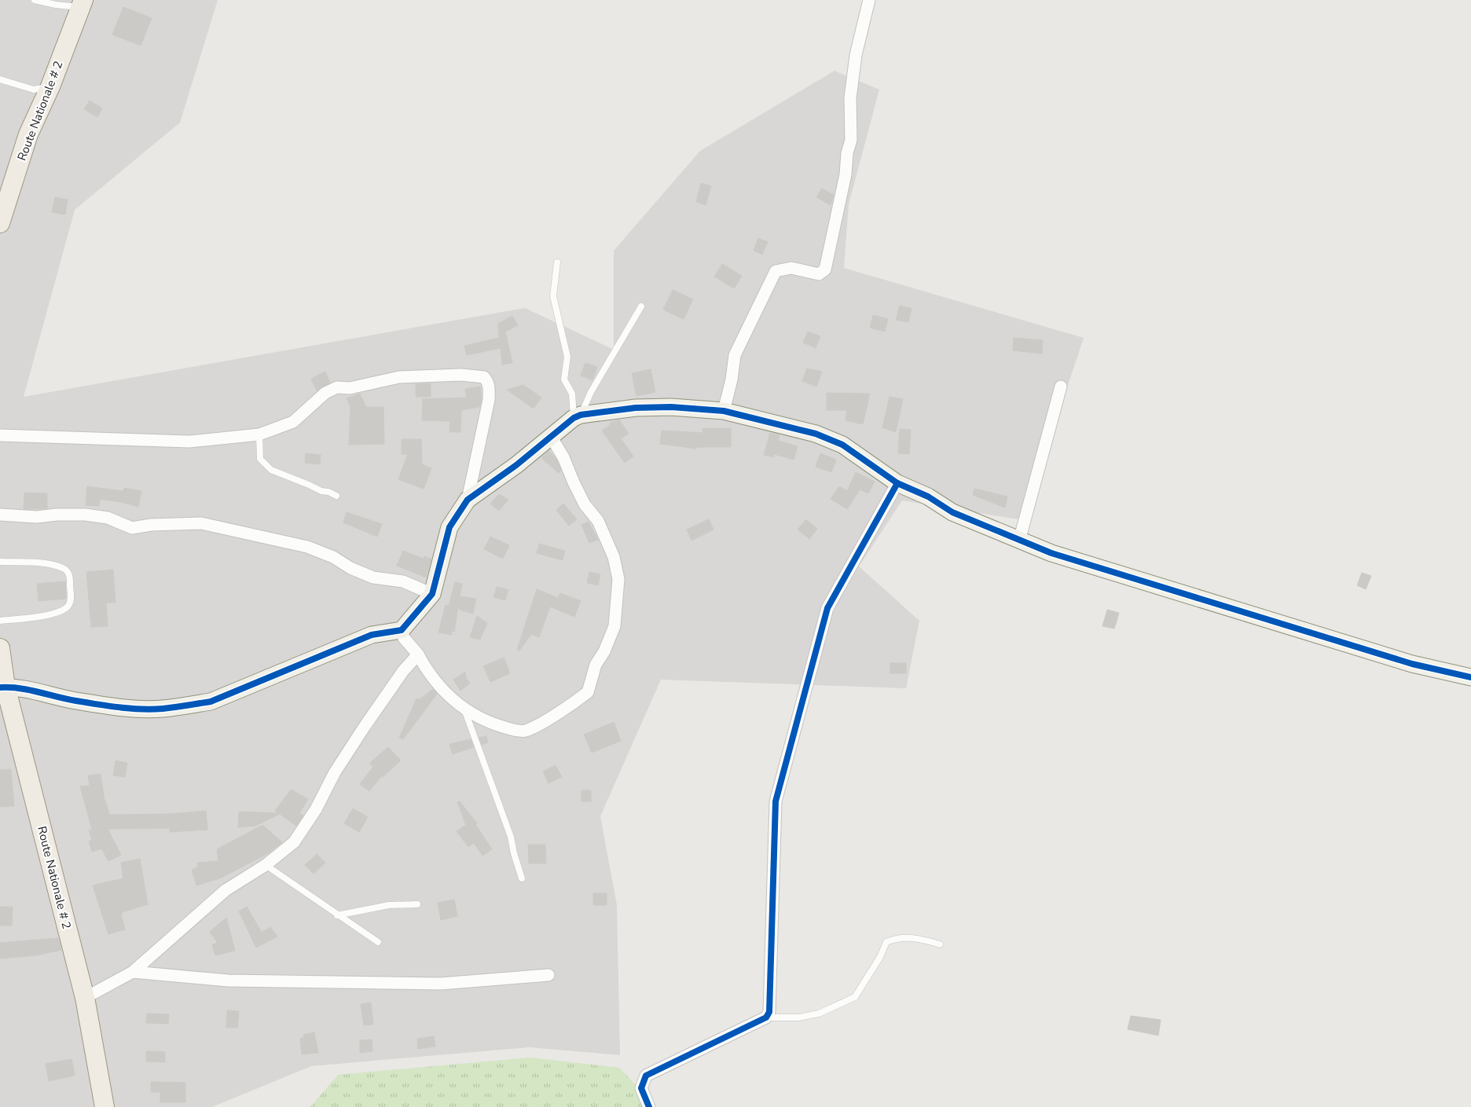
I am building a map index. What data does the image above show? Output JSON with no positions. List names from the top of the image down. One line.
{"streets":{"main road":["Route Nationale # 2"]}}
